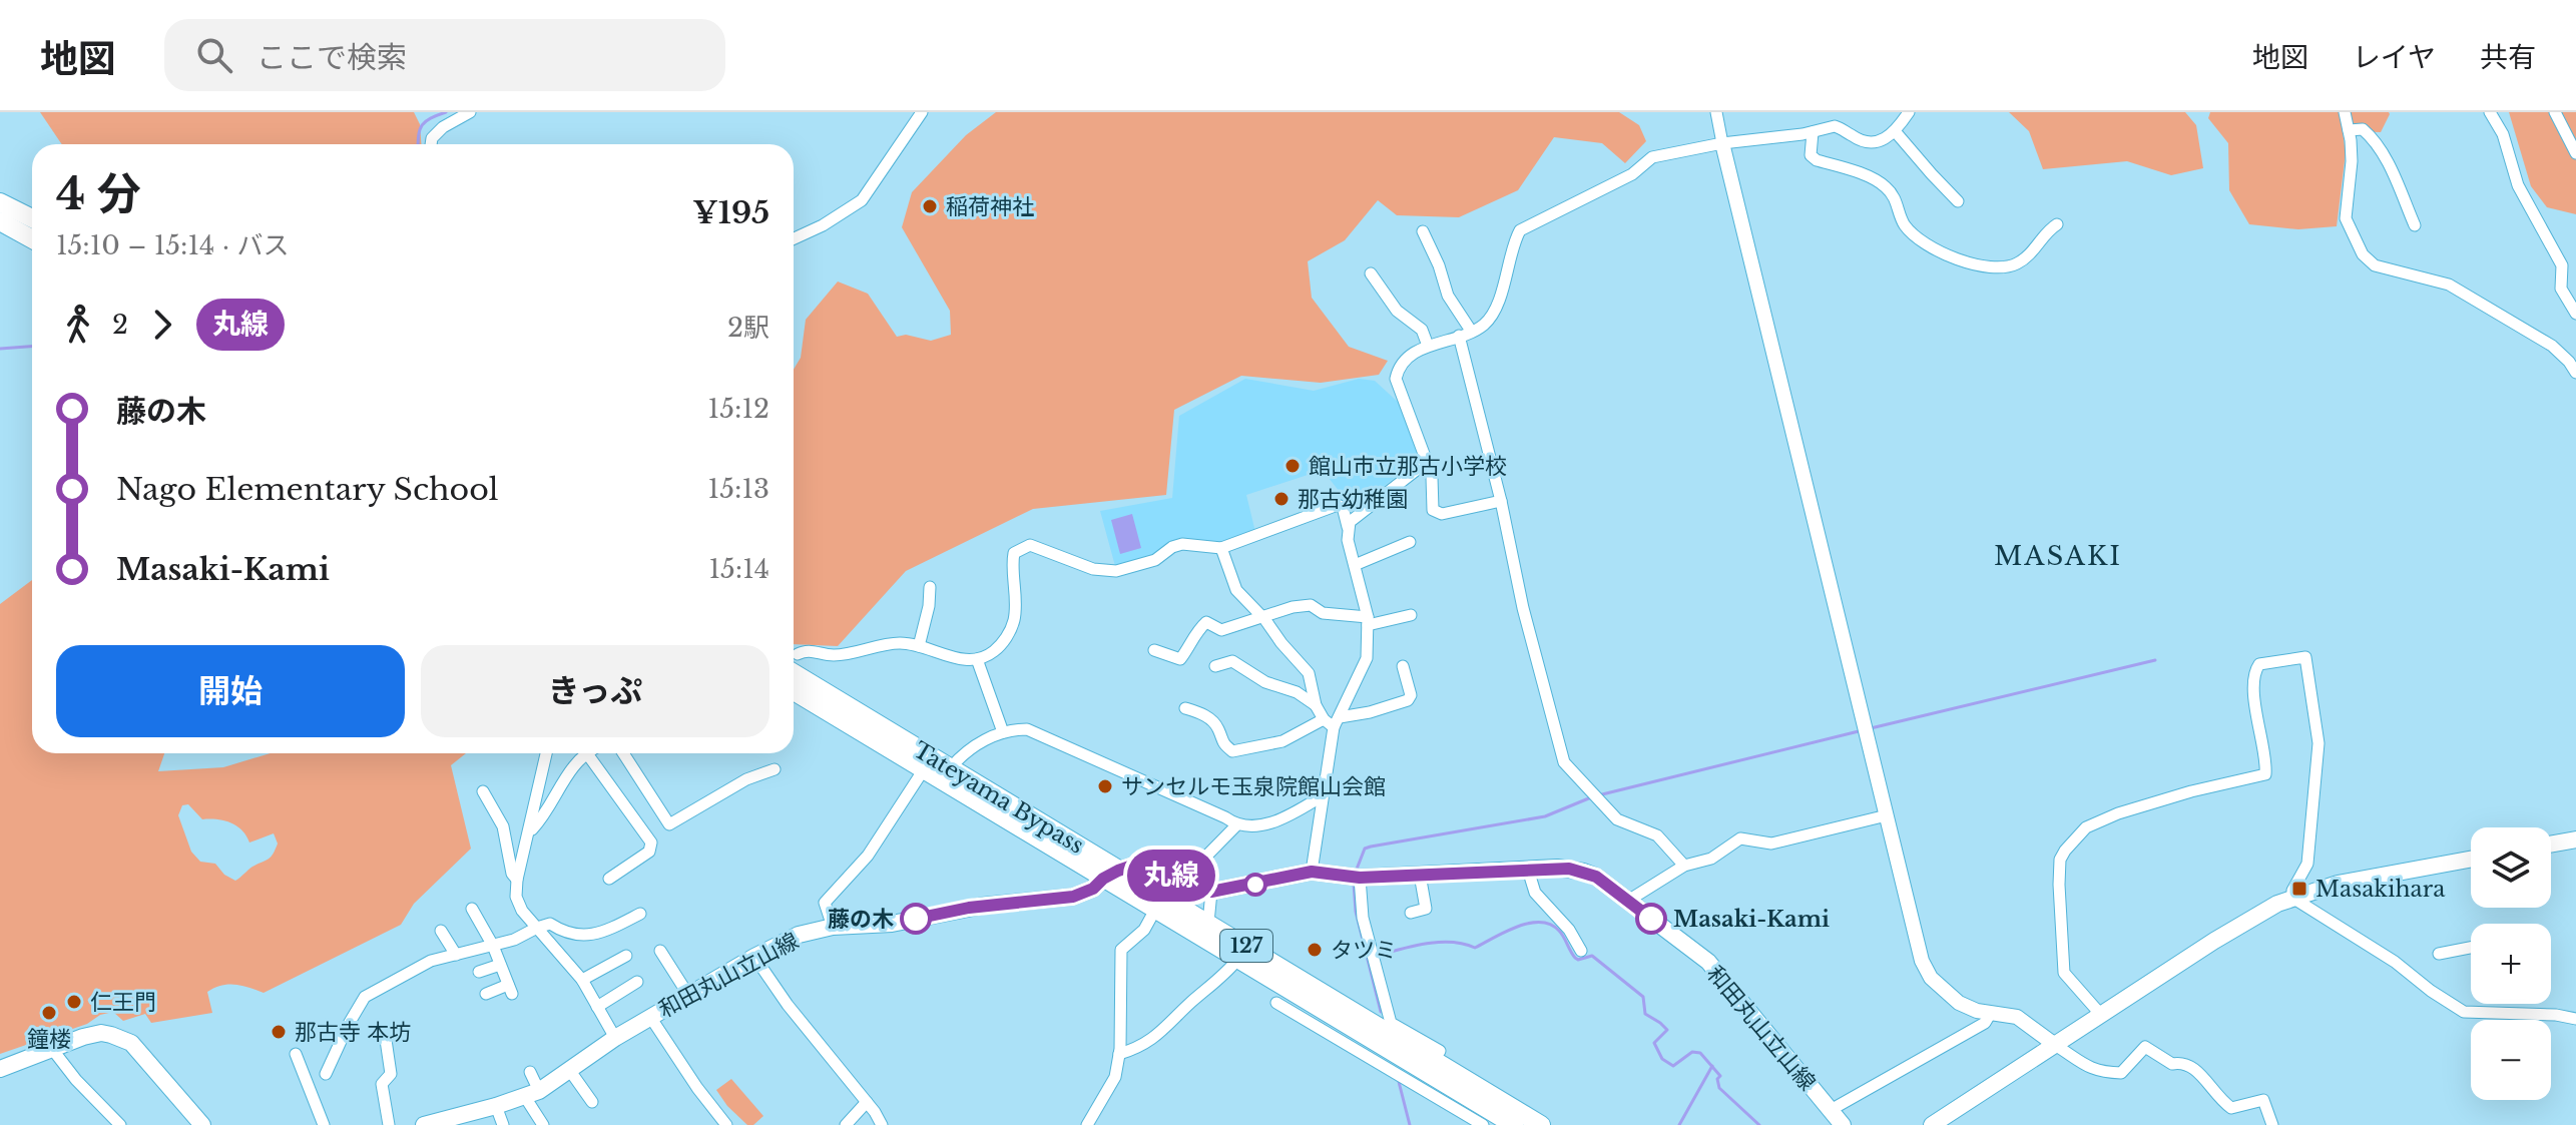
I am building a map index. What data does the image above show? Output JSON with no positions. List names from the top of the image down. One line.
{"streets":{"highway":["Tateyama Bypass","127"],"main road":["和田丸山立山線"]},"crossings":[["Tateyama Bypass","和田丸山立山線"]],"districts":["MASAKI"],"places":{"other":["稲荷神社","館山市立那古小学校","那古幼稚園","サンセルモ玉泉院館山会館","藤の木","Masaki-Kami","タツミ","仁王門","鐘楼","那古寺 本坊"],"transit":["Masakihara"]},"lines":["bus line 丸線"],"page":{"header":"地図","search":"ここで検索","nav":["地図","レイヤ","共有"],"on_map":"丸線","heading":["4 分","15:10 – 15:14 · バス","¥195"],"legs":["2","丸線","2駅"],"list":[{"name":"藤の木","value":"15:12"},{"name":"Nago Elementary School","value":"15:13"},{"name":"Masaki-Kami","value":"15:14"}],"buttons":["開始","きっぷ"],"map_buttons":["+","−"]}}
